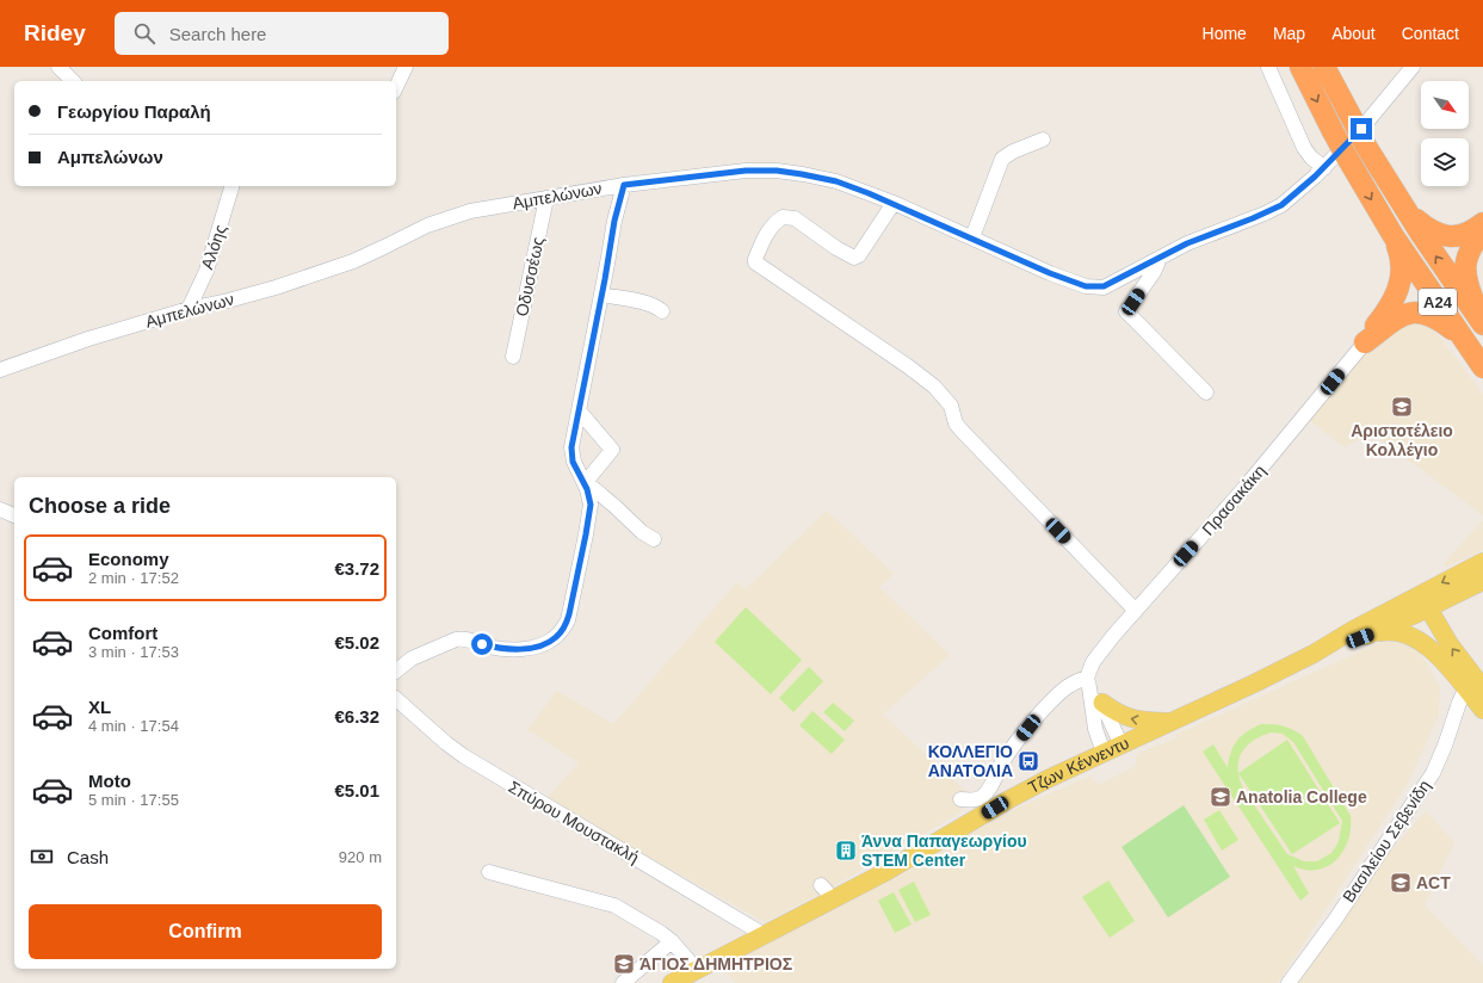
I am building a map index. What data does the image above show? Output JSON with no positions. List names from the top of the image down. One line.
{"streets":{"highway":["Α24"],"main road":["Τζων Κέννεντυ"],"street":["Αμπελώνων","Αλόης","Οδυσσέως","Πρασακάκη","Σπύρου Μουστακλή","Βασιλείου Σεβενίδη"]},"crossings":[["Αμπελώνων","Αλόης"],["Αμπελώνων","Οδυσσέως"],["Τζων Κέννεντυ","Σπύρου Μουστακλή"]],"places":{"school or university":["Αριστοτέλειο Κολλέγιο","Anatolia College","ACT","ΆΓΙΟΣ ΔΗΜΗΤΡΙΟΣ"],"bus stop":["ΚΟΛΛΕΓΙΟ ΑΝΑΤΟΛΙΑ"],"building":["Άννα Παπαγεωργίου STEM Center"]},"north":"bottom right","page":{"header":"Ridey","search":"Search here","nav":["Home","Map","About","Contact"],"banner":["Γεωργίου Παραλή","Αμπελώνων"],"heading":"Choose a ride","list":[{"name":"Economy","note":"2 min · 17:52","value":"€3.72"},{"name":"Comfort","note":"3 min · 17:53","value":"€5.02"},{"name":"XL","note":"4 min · 17:54","value":"€6.32"},{"name":"Moto","note":"5 min · 17:55","value":"€5.01"}],"pay":["Cash","920 m"],"buttons":"Confirm"}}
